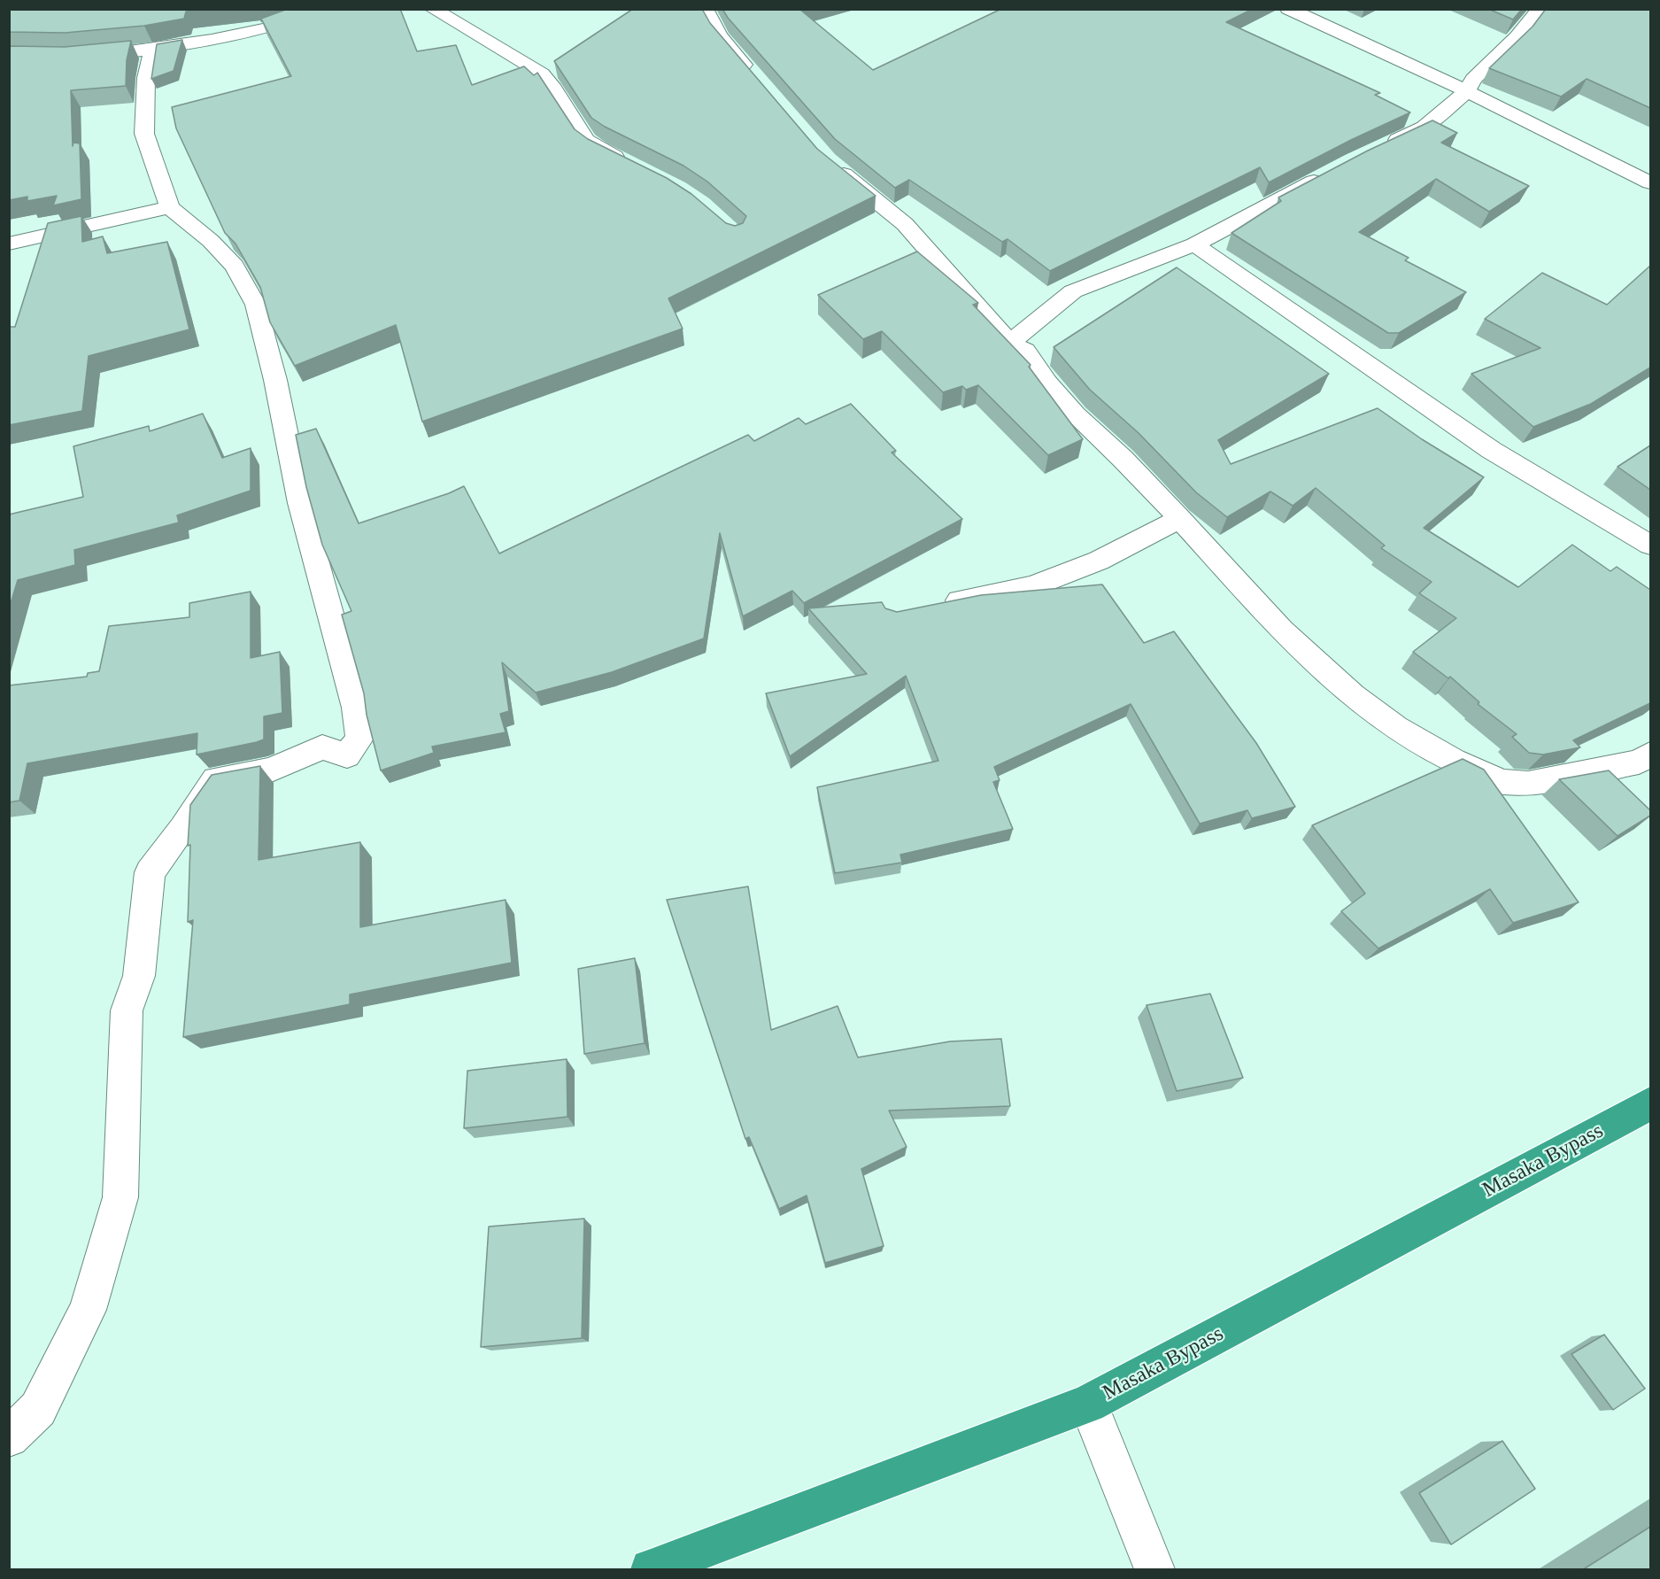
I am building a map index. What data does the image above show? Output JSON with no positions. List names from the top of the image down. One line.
{"streets":{"highway":["Masaka Bypass"]}}
